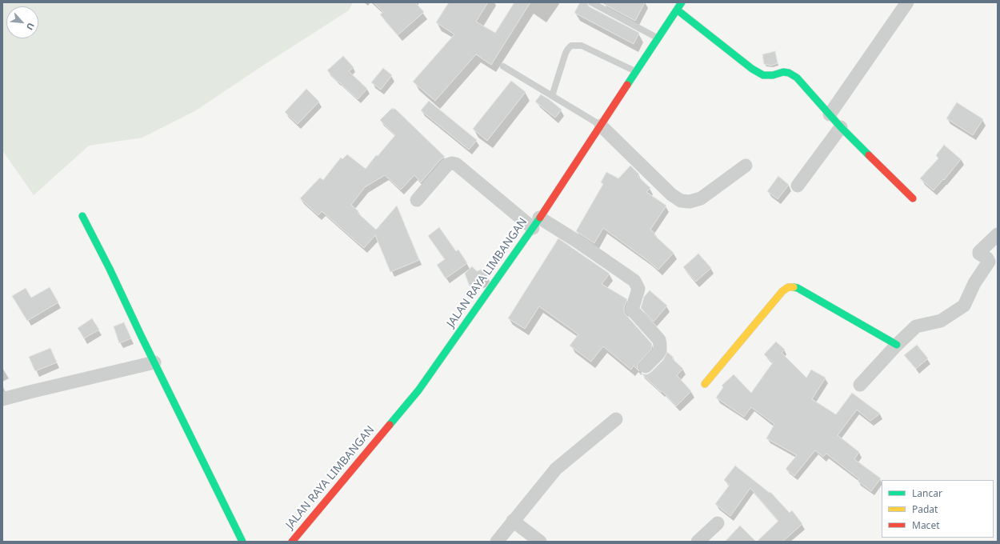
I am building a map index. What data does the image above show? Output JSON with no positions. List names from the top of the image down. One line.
{"streets":{"main road":["JALAN RAYA LIMBANGAN"]},"legend":["Lancar","Padat","Macet"],"north":"bottom right"}
